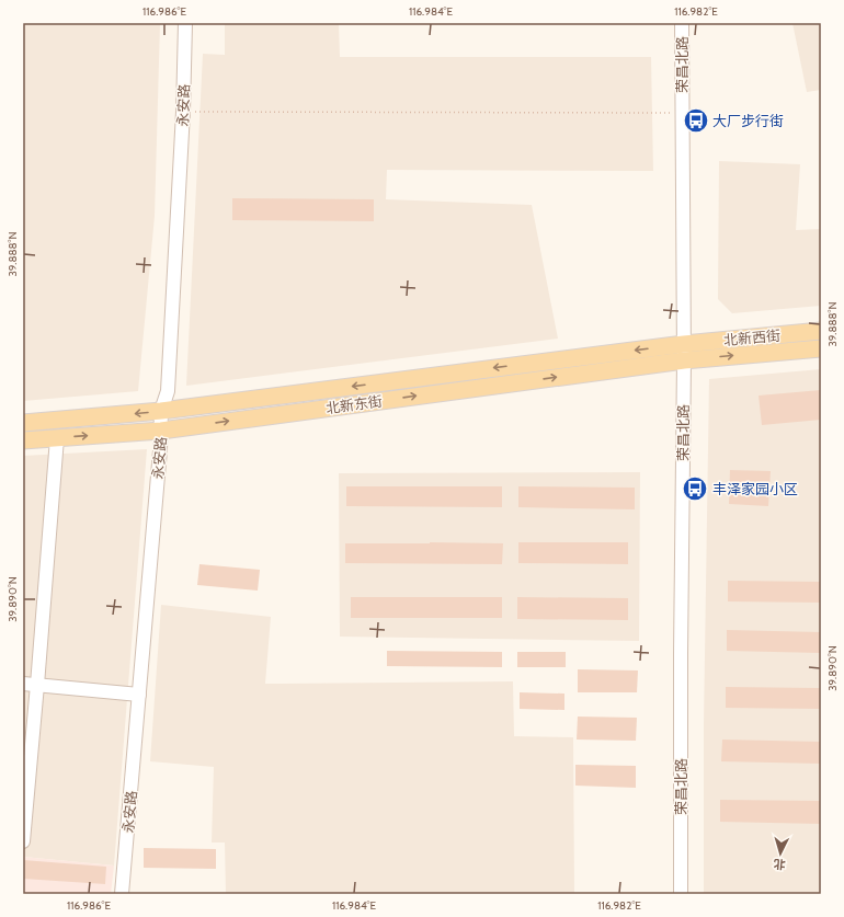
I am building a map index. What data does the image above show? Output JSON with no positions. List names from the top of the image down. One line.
{"streets":{"main road":["北新西街","北新东街"],"street":["荣昌北路","永安路"]},"crossings":[["荣昌北路","北新西街"],["荣昌北路","北新东街"],["永安路","北新东街"],["北新西街","北新东街"]],"places":{"bus stop":["大厂步行街","丰泽家园小区"]},"north":"bottom","coordinates":["116.986°E","116.984°E","116.982°E","39.888°N","39.890°N"]}
